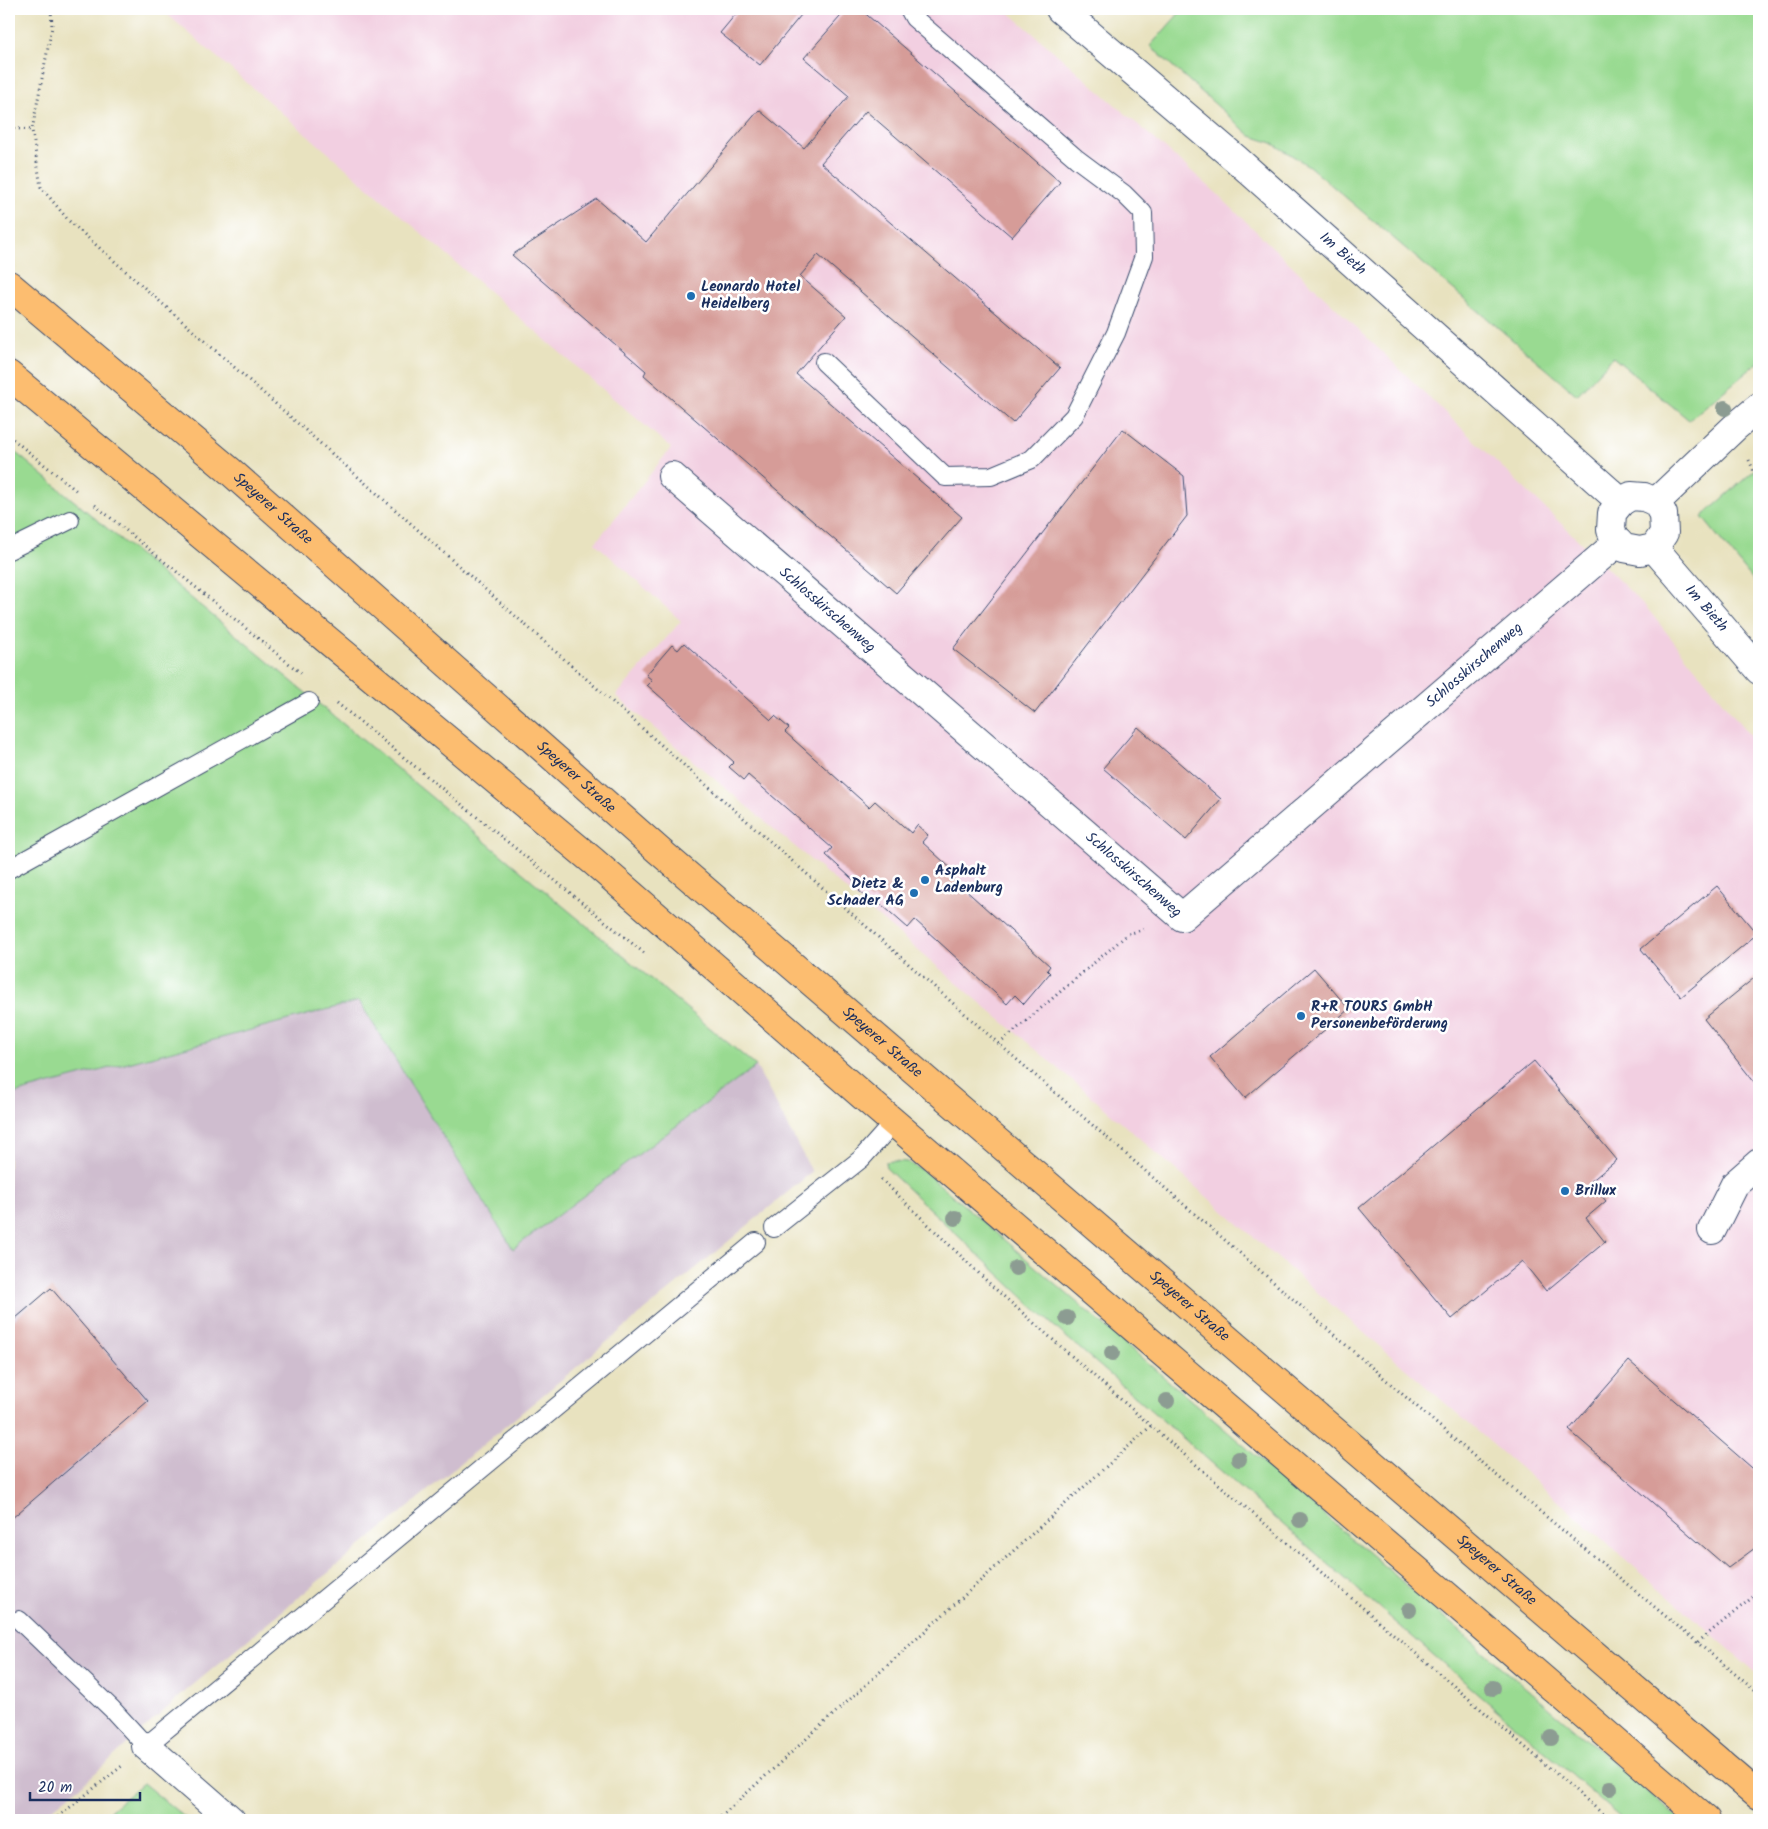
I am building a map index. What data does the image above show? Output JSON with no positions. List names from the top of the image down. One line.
{"streets":{"main road":["Speyerer Straße"],"street":["Im Bieth","Schlosskirschenweg"]},"crossings":[["Im Bieth","Schlosskirschenweg"]],"places":["Leonardo Hotel Heidelberg","Asphalt Ladenburg","Dietz & Schader AG","R+R TOURS GmbH Personenbeförderung","Brillux"],"scale_bar":"20 m"}
